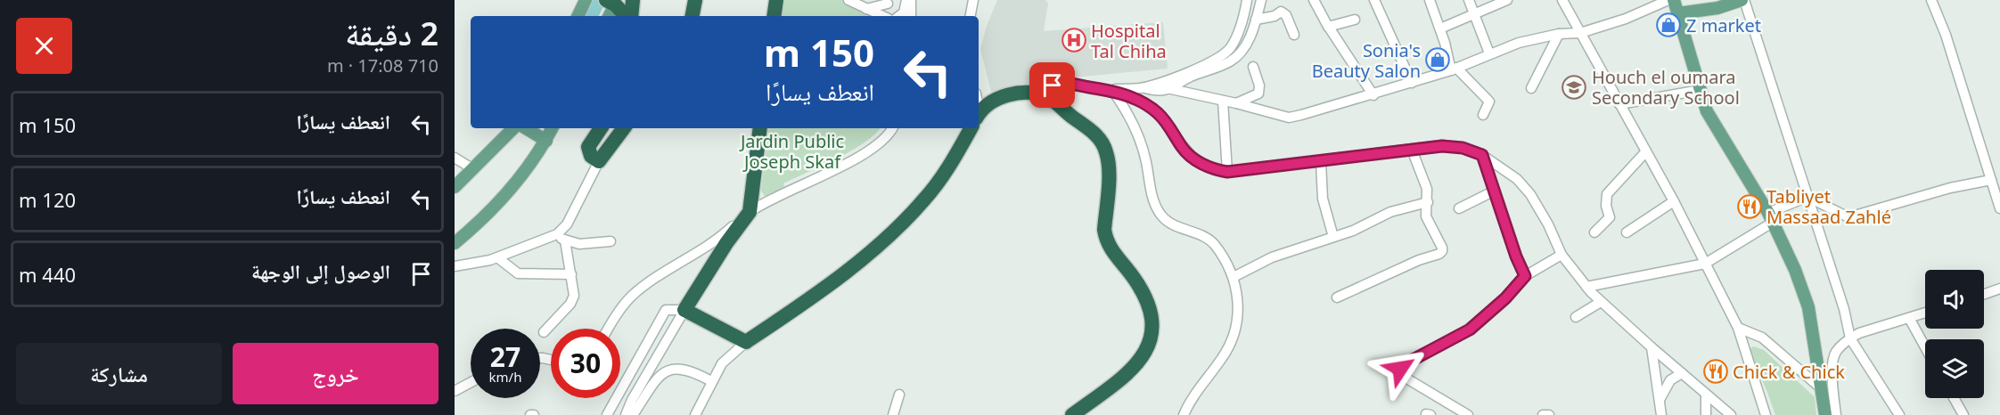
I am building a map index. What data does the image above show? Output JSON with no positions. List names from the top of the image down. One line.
{"parks":["Jardin Public Joseph Skaf"],"places":{"shop":["Z market","Sonia's Beauty Salon"],"hospital":["Hospital Tal Chiha"],"school or university":["Houch el oumara Secondary School"],"restaurant":["Tabliyet Massaad Zahlé","Chick & Chick"]},"page":{"heading":["2 دقيقة","710 m · 17:08"],"turn":["150 m","انعطف يسارًا"],"list":[{"name":"انعطف يسارًا","value":"150 m"},{"name":"انعطف يسارًا","value":"120 m"},{"name":"الوصول إلى الوجهة","value":"440 m"}],"speed":"27 km/h","limit":"30","buttons":["خروج","مشاركة"]}}
